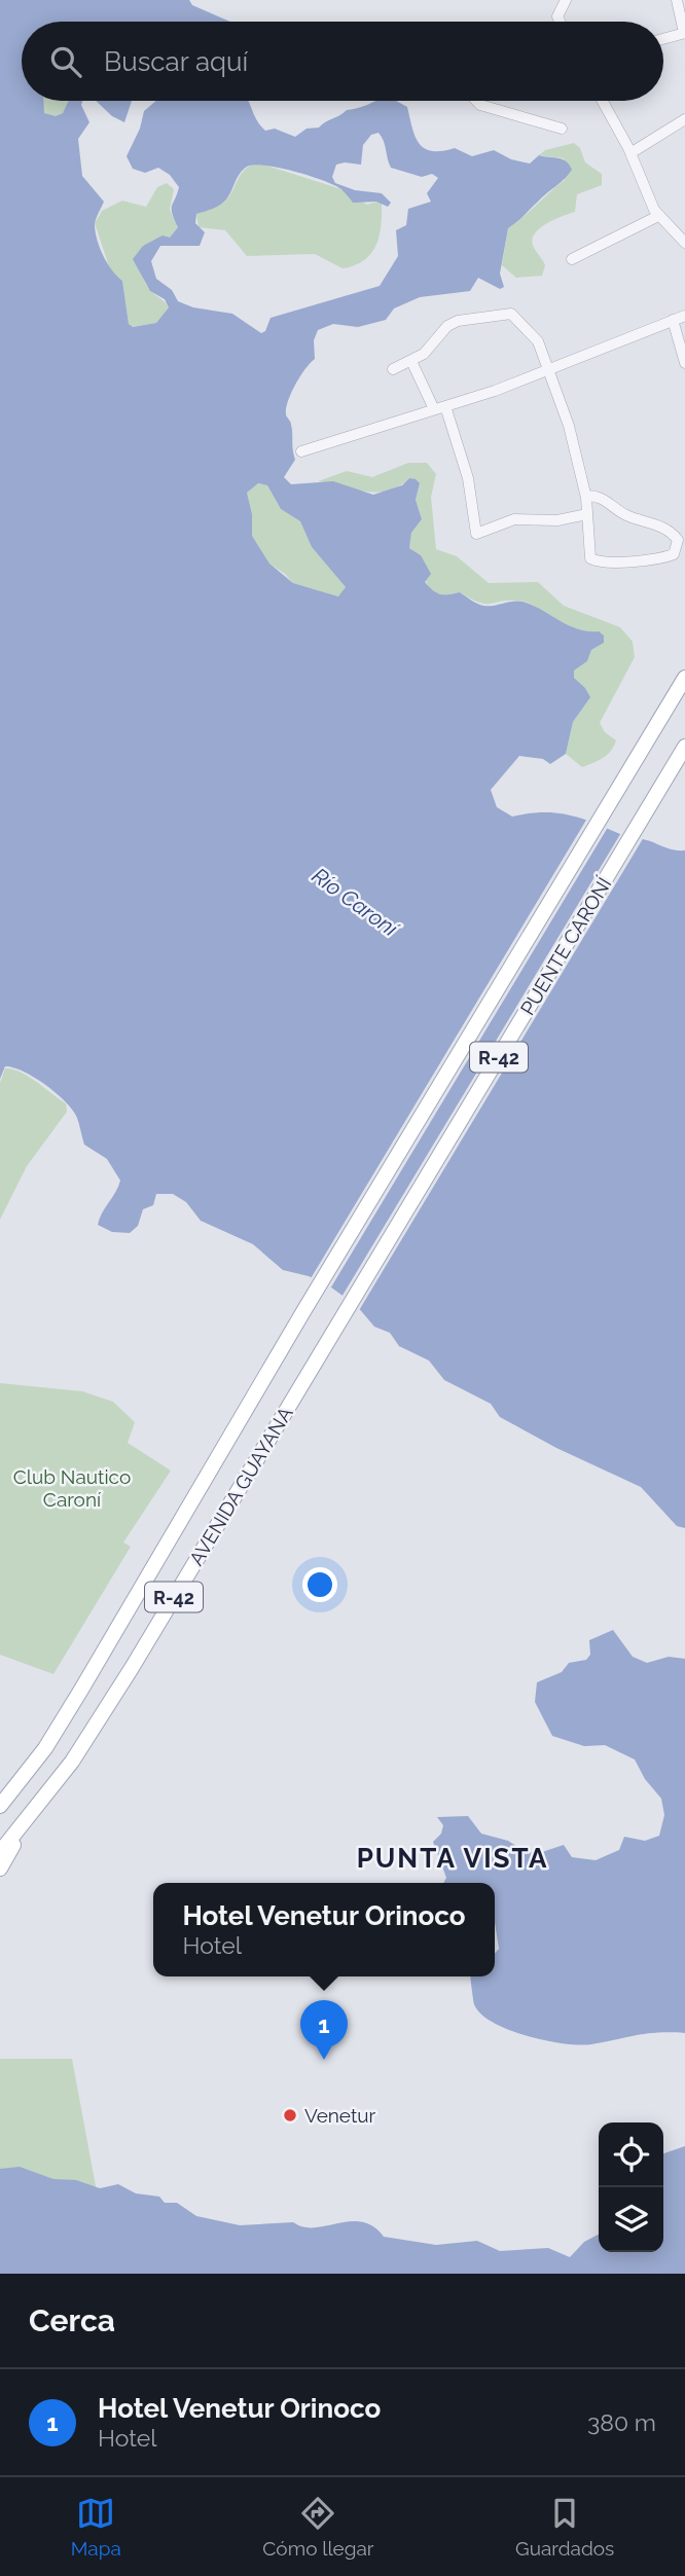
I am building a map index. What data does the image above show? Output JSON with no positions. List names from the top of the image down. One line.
{"streets":{"main road":["PUENTE CARONÍ","R-42","AVENIDA GUAYANA"]},"crossings":[["PUENTE CARONÍ","AVENIDA GUAYANA"]],"districts":["PUNTA VISTA"],"water":["Río Caroní"],"parks":["Club Nautico Caroní"],"places":["Venetur"],"page":{"search":"Buscar aquí","popup":["Hotel Venetur Orinoco","Hotel"],"pins":"1","heading":"Cerca","list":[{"mark":"1","name":"Hotel Venetur Orinoco","note":"Hotel","value":"380 m"}],"nav":["Mapa","Cómo llegar","Guardados"]}}
